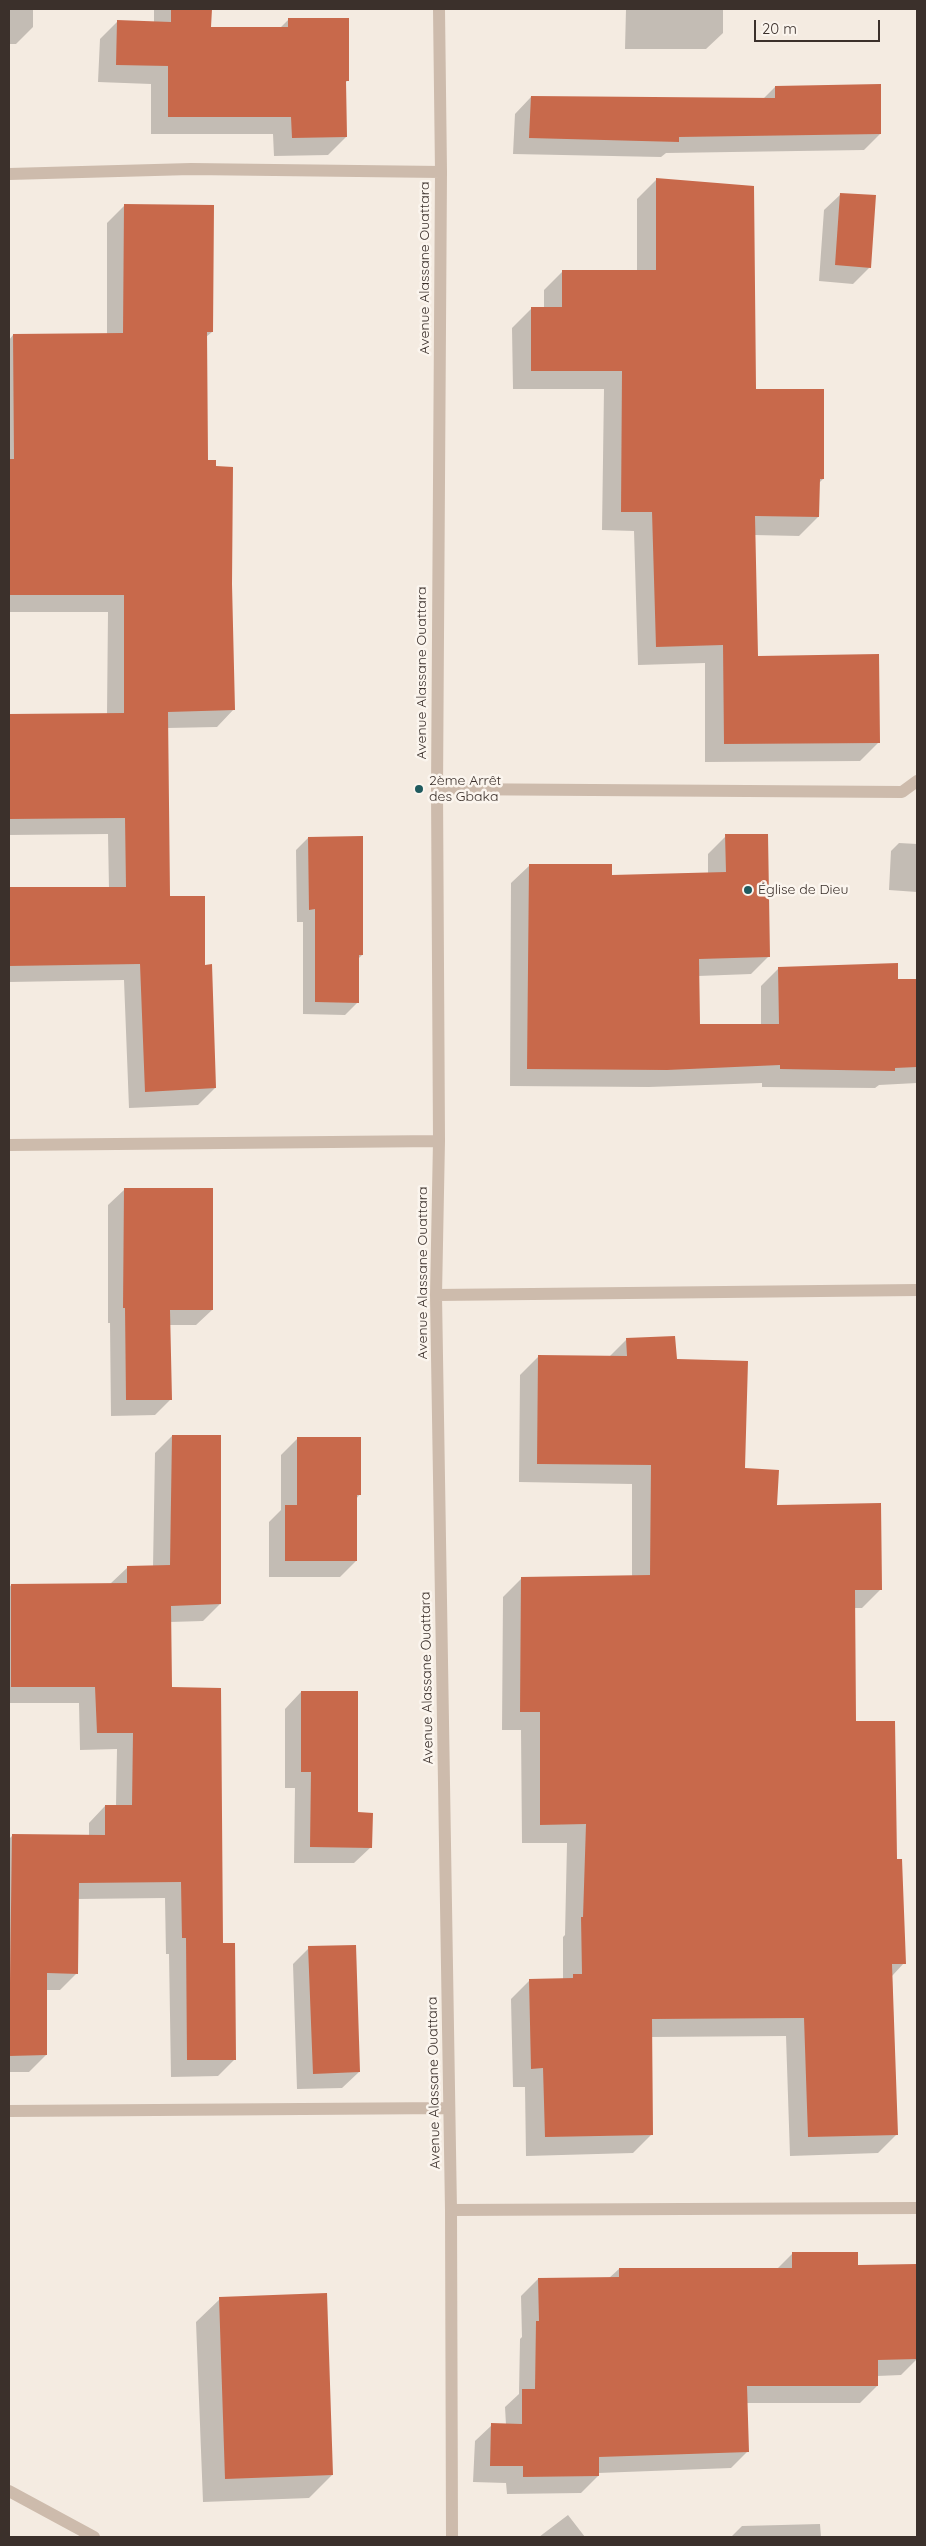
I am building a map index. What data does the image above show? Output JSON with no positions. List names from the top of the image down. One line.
{"streets":{"street":["Avenue Alassane Ouattara"]},"places":["2ème Arrêt des Gbaka","Église de Dieu"],"scale_bar":"20 m"}
